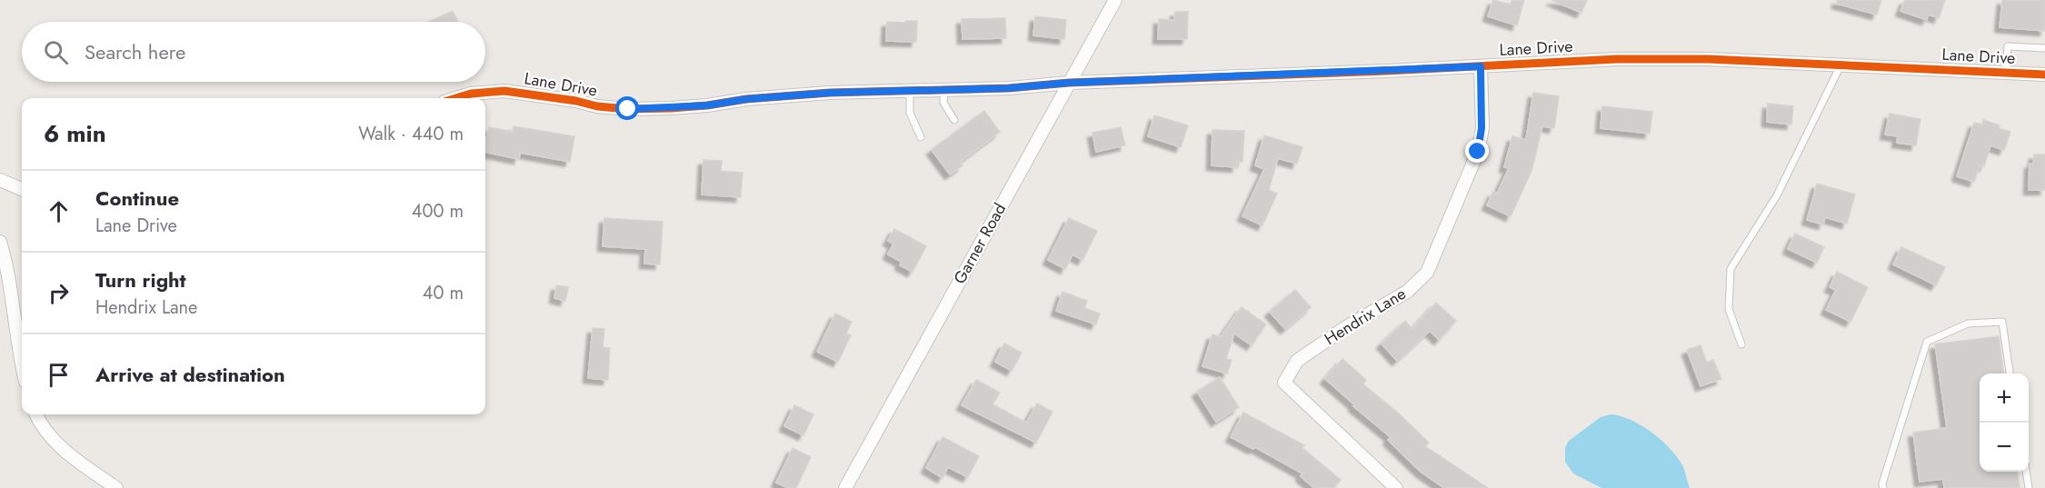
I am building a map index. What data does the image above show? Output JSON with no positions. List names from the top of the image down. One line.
{"streets":{"street":["Lane Drive","Garner Road","Hendrix Lane"]},"crossings":[["Lane Drive","Garner Road"],["Lane Drive","Hendrix Lane"]],"page":{"search":"Search here","heading":["6 min","Walk · 440 m"],"list":[["Continue","Lane Drive","400 m"],["Turn right","Hendrix Lane","40 m"],"Arrive at destination"],"map_buttons":["+","−"]}}
